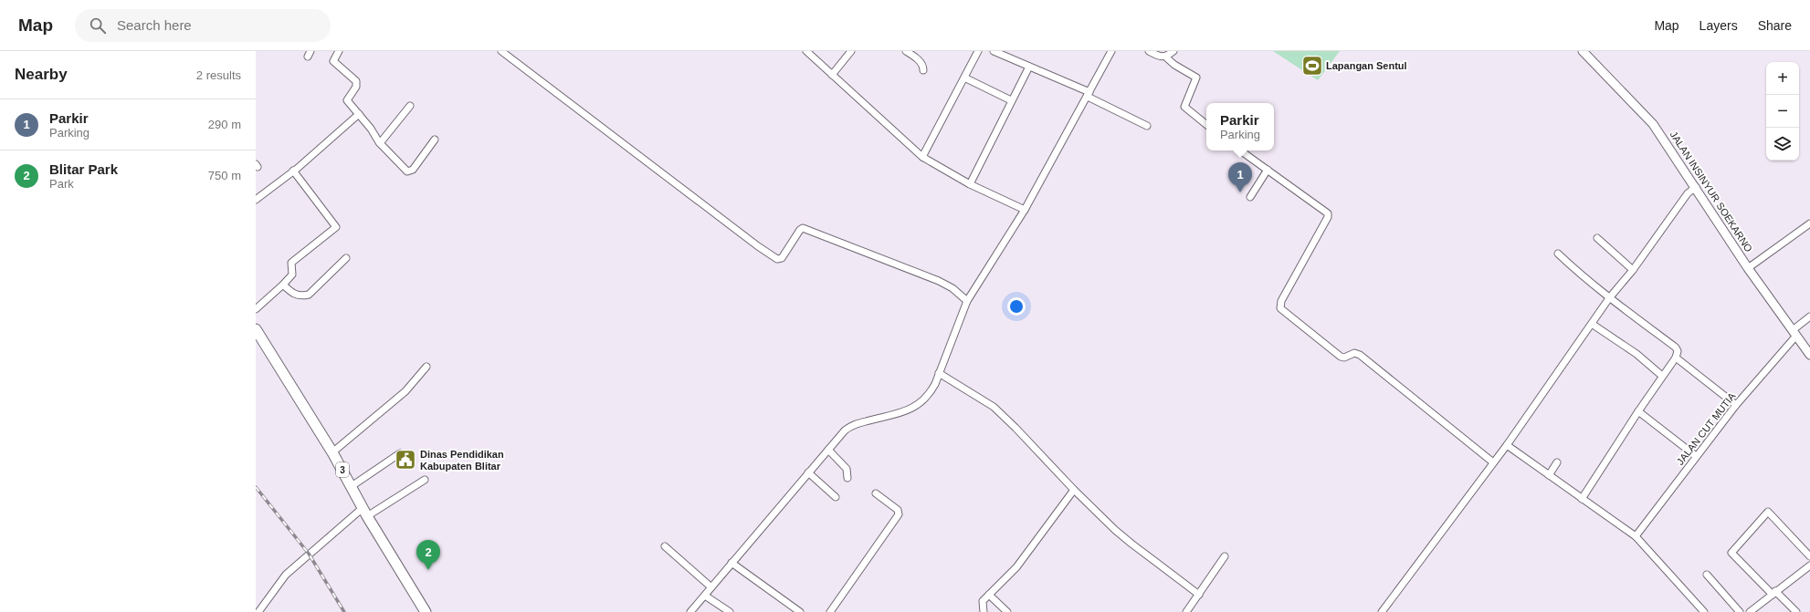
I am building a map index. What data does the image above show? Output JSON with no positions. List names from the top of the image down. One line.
{"streets":{"highway":["3"],"main road":["JALAN INSINYUR SOEKARNO"],"street":["JALAN CUT MUTIA"]},"crossings":[["JALAN INSINYUR SOEKARNO","JALAN CUT MUTIA"]],"places":{"sports":["Lapangan Sentul"],"public building":["Dinas Pendidikan Kabupaten Blitar"]},"page":{"header":"Map","search":"Search here","nav":["Map","Layers","Share"],"heading":["Nearby","2 results"],"map_buttons":["+","−"],"list":[{"mark":"1","name":"Parkir","note":"Parking","value":"290 m"},{"mark":"2","name":"Blitar Park","note":"Park","value":"750 m"}],"popup":["Parkir","Parking"],"pins":["1","2"]}}
